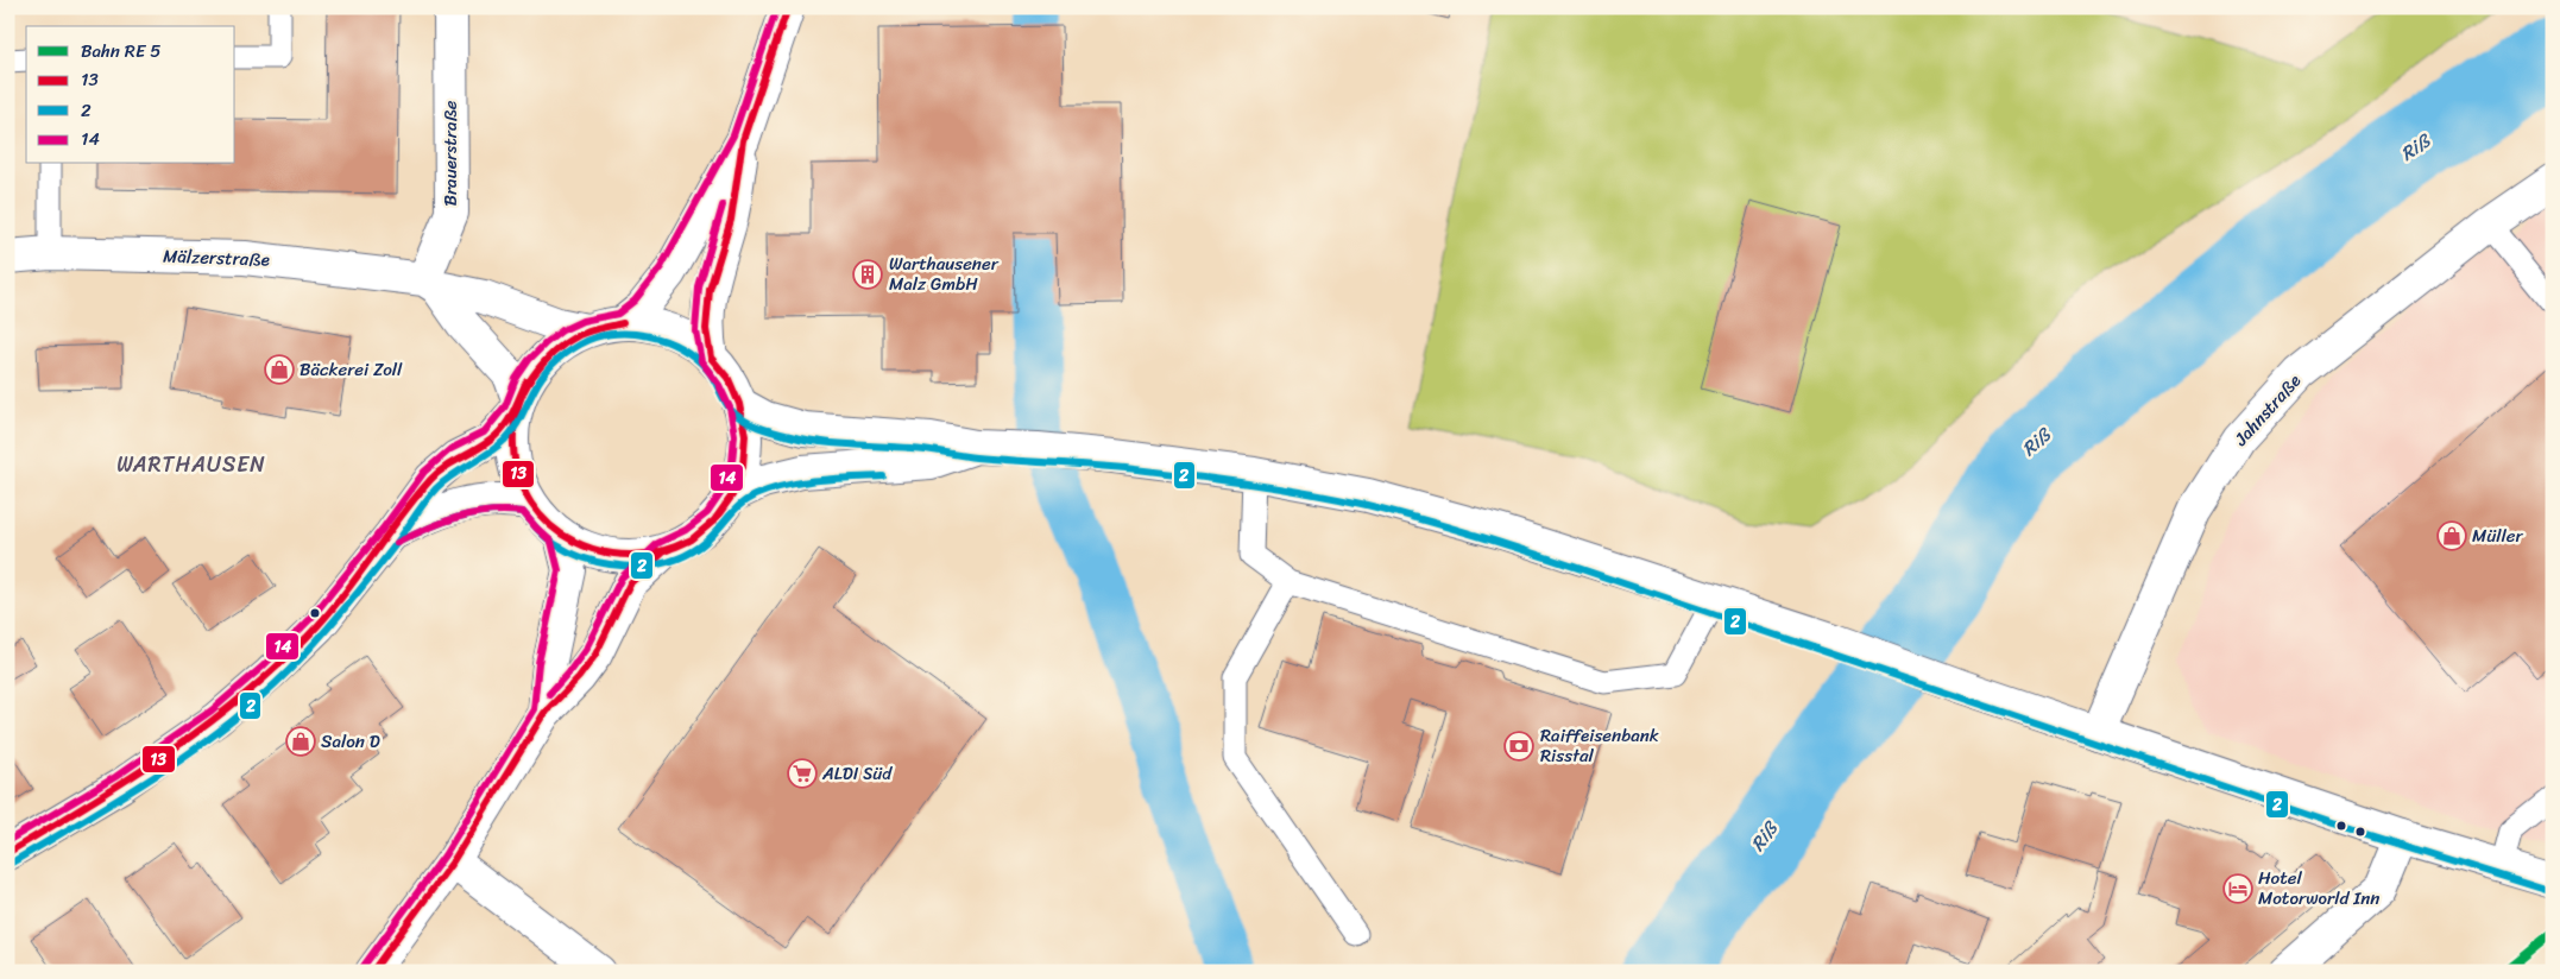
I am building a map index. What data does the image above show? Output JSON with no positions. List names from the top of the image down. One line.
{"streets":{"main road":["Brauerstraße","Mälzerstraße","Jahnstraße"]},"crossings":[["Brauerstraße","Mälzerstraße"]],"districts":["WARTHAUSEN"],"water":["Riß"],"places":{"building":["Warthausener Malz GmbH"],"shop":["Bäckerei Zoll","Müller","Salon D"],"bank":["Raiffeisenbank Risstal"],"supermarket":["ALDI Süd"],"hotel":["Hotel Motorworld Inn"]},"lines":["transit line 13","transit line 14","transit line 2"],"legend":["Bahn RE 5","13","2","14"]}
